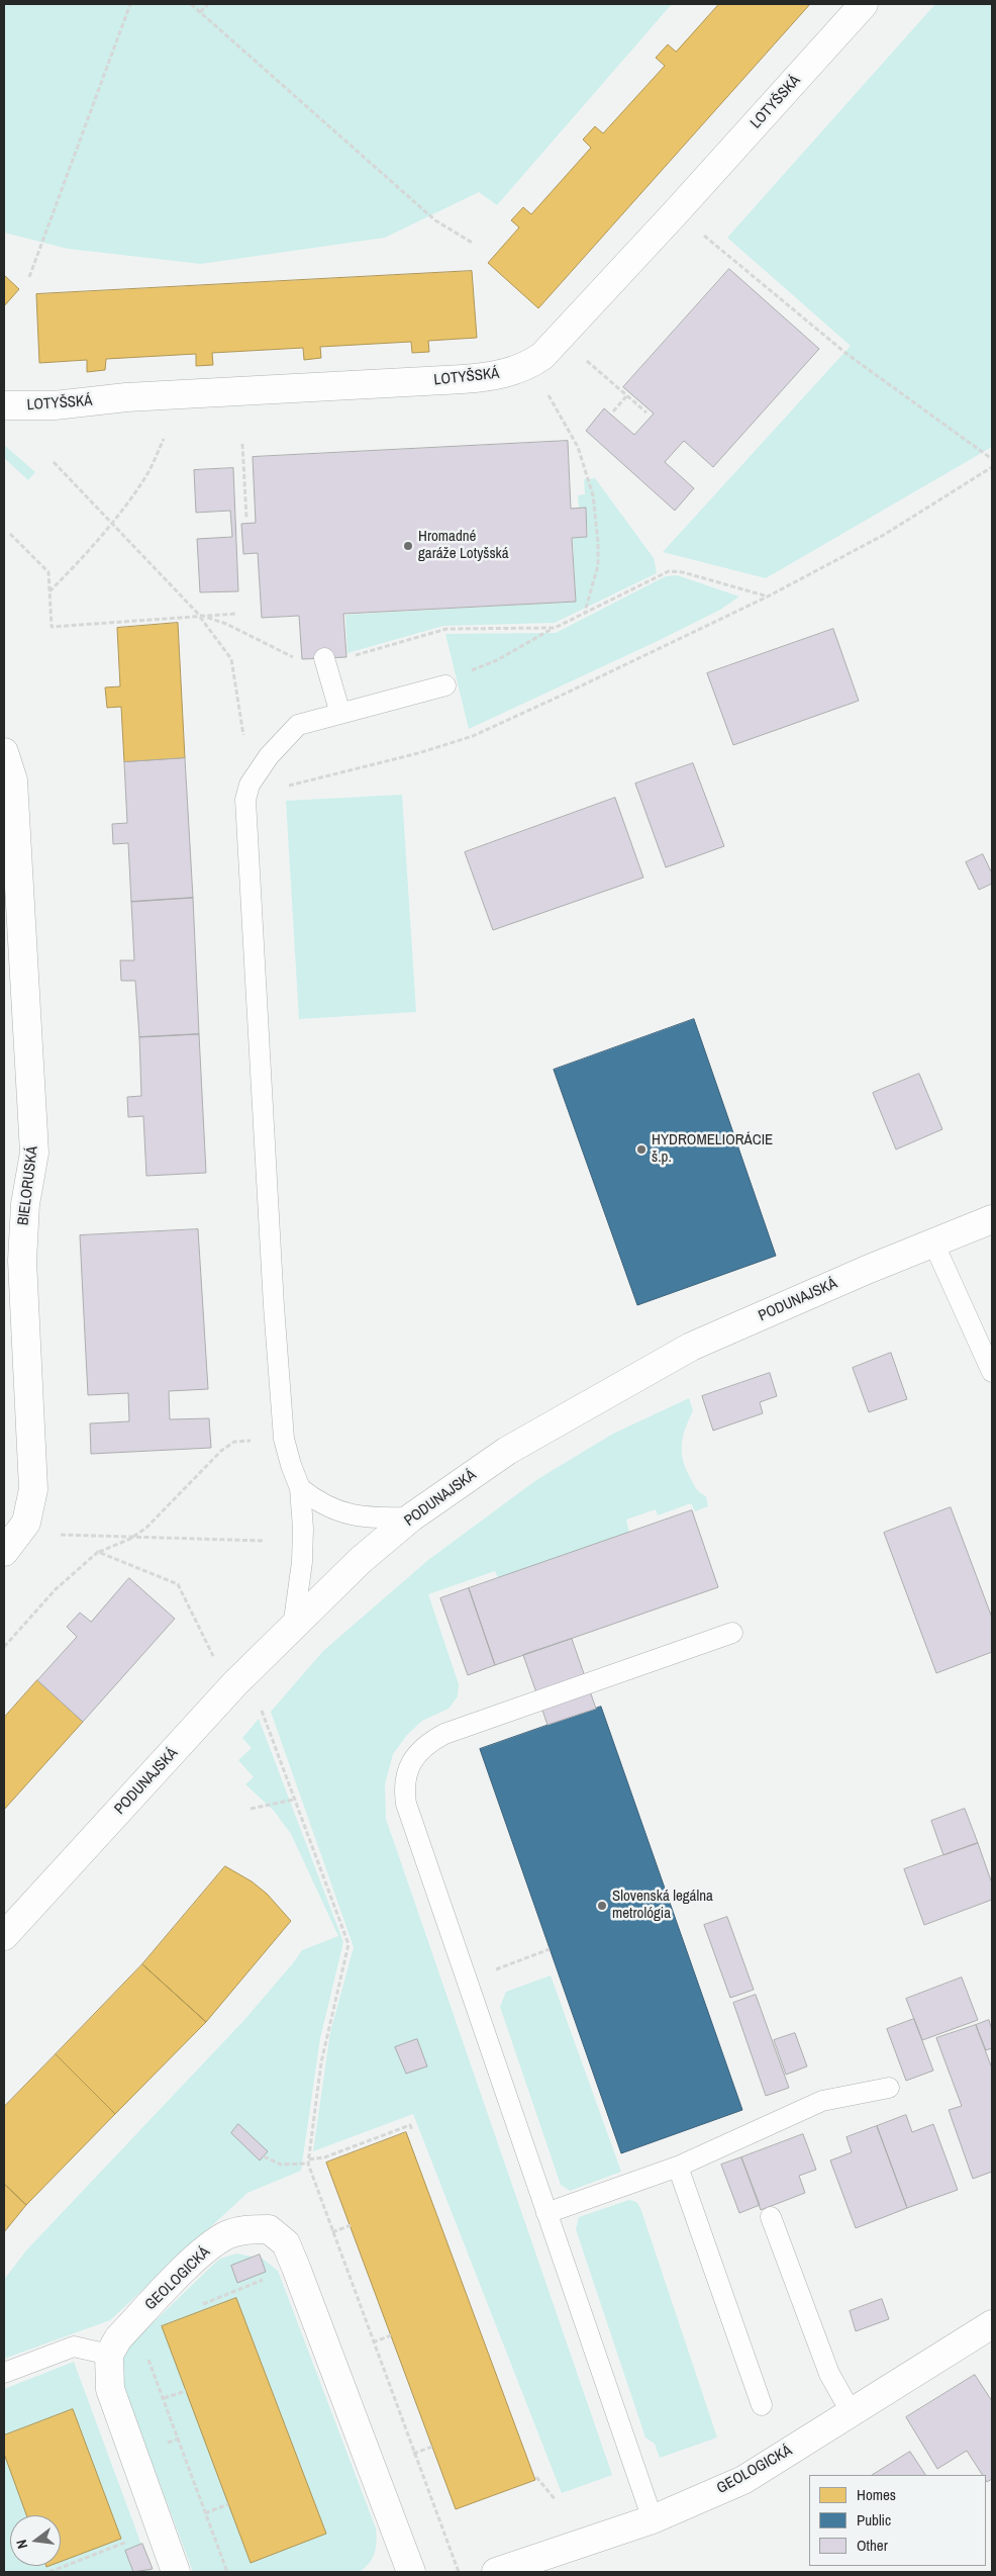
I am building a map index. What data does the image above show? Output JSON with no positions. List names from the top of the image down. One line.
{"streets":{"street":["LOTYŠSKÁ","BIELORUSKÁ","PODUNAJSKÁ","GEOLOGICKÁ"]},"places":["Hromadné garáže Lotyšská","HYDROMELIORÁCIE š.p.","Slovenská legálna metrológia"],"legend":["Homes","Public","Other"],"north":"left"}
